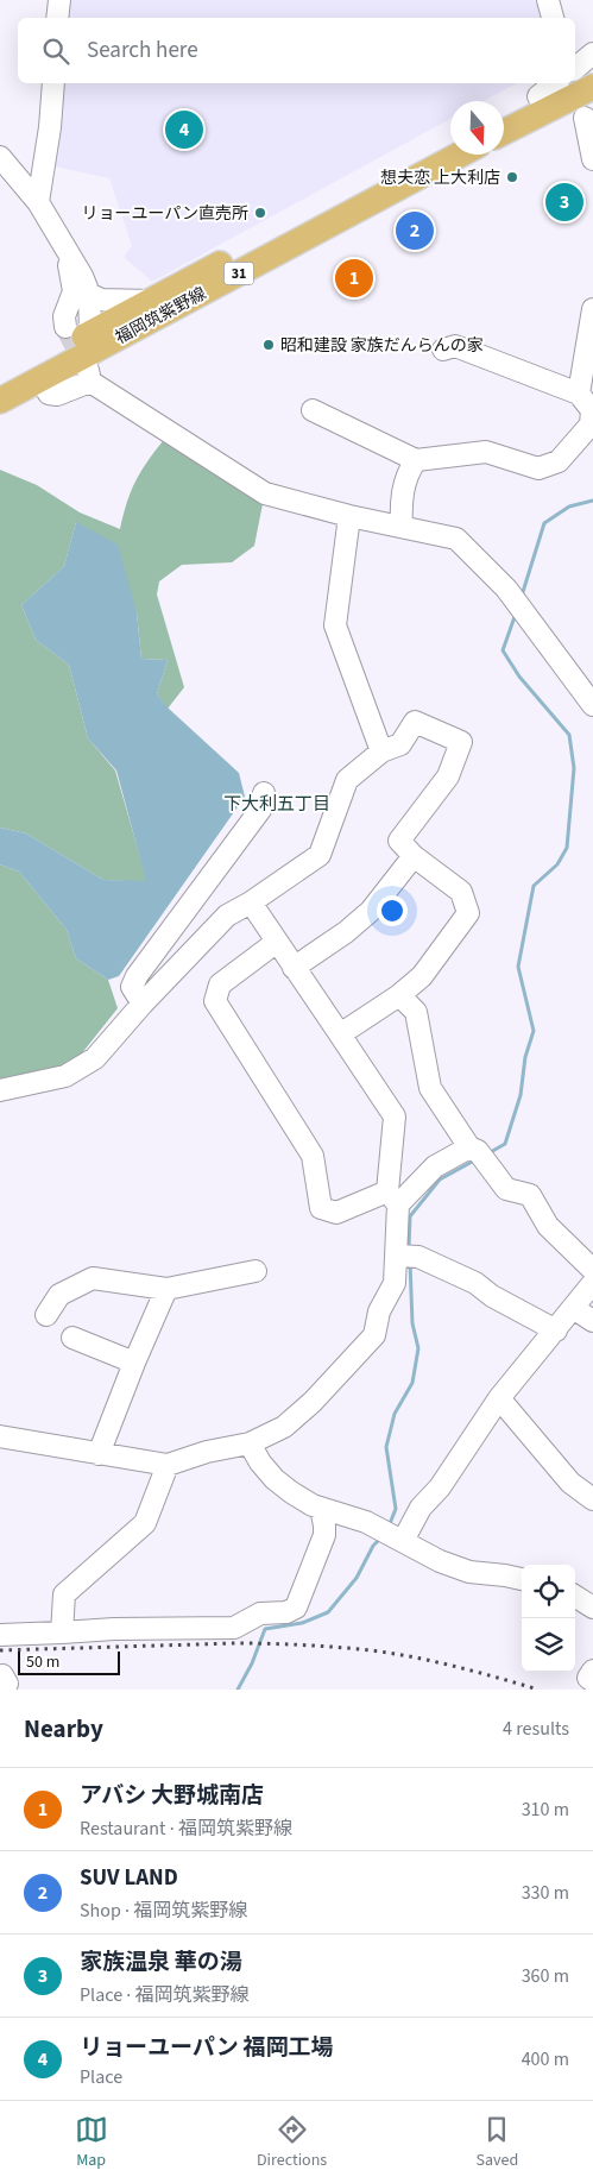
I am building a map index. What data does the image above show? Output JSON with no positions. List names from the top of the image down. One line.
{"streets":{"main road":["31","福岡筑紫野線"]},"districts":["下大利五丁目"],"places":["想夫恋 上大利店","リョーユーパン直売所","昭和建設 家族だんらんの家"],"scale_bar":"50 m","north":"bottom","page":{"search":"Search here","pins":["4","3","2","1"],"scale":"50 m","heading":["Nearby","4 results"],"list":[{"mark":"1","name":"アバシ 大野城南店","note":"Restaurant · 福岡筑紫野線","value":"310 m"},{"mark":"2","name":"SUV LAND","note":"Shop · 福岡筑紫野線","value":"330 m"},{"mark":"3","name":"家族温泉 華の湯","note":"Place · 福岡筑紫野線","value":"360 m"},{"mark":"4","name":"リョーユーパン 福岡工場","note":"Place","value":"400 m"}],"nav":["Map","Directions","Saved"]}}
